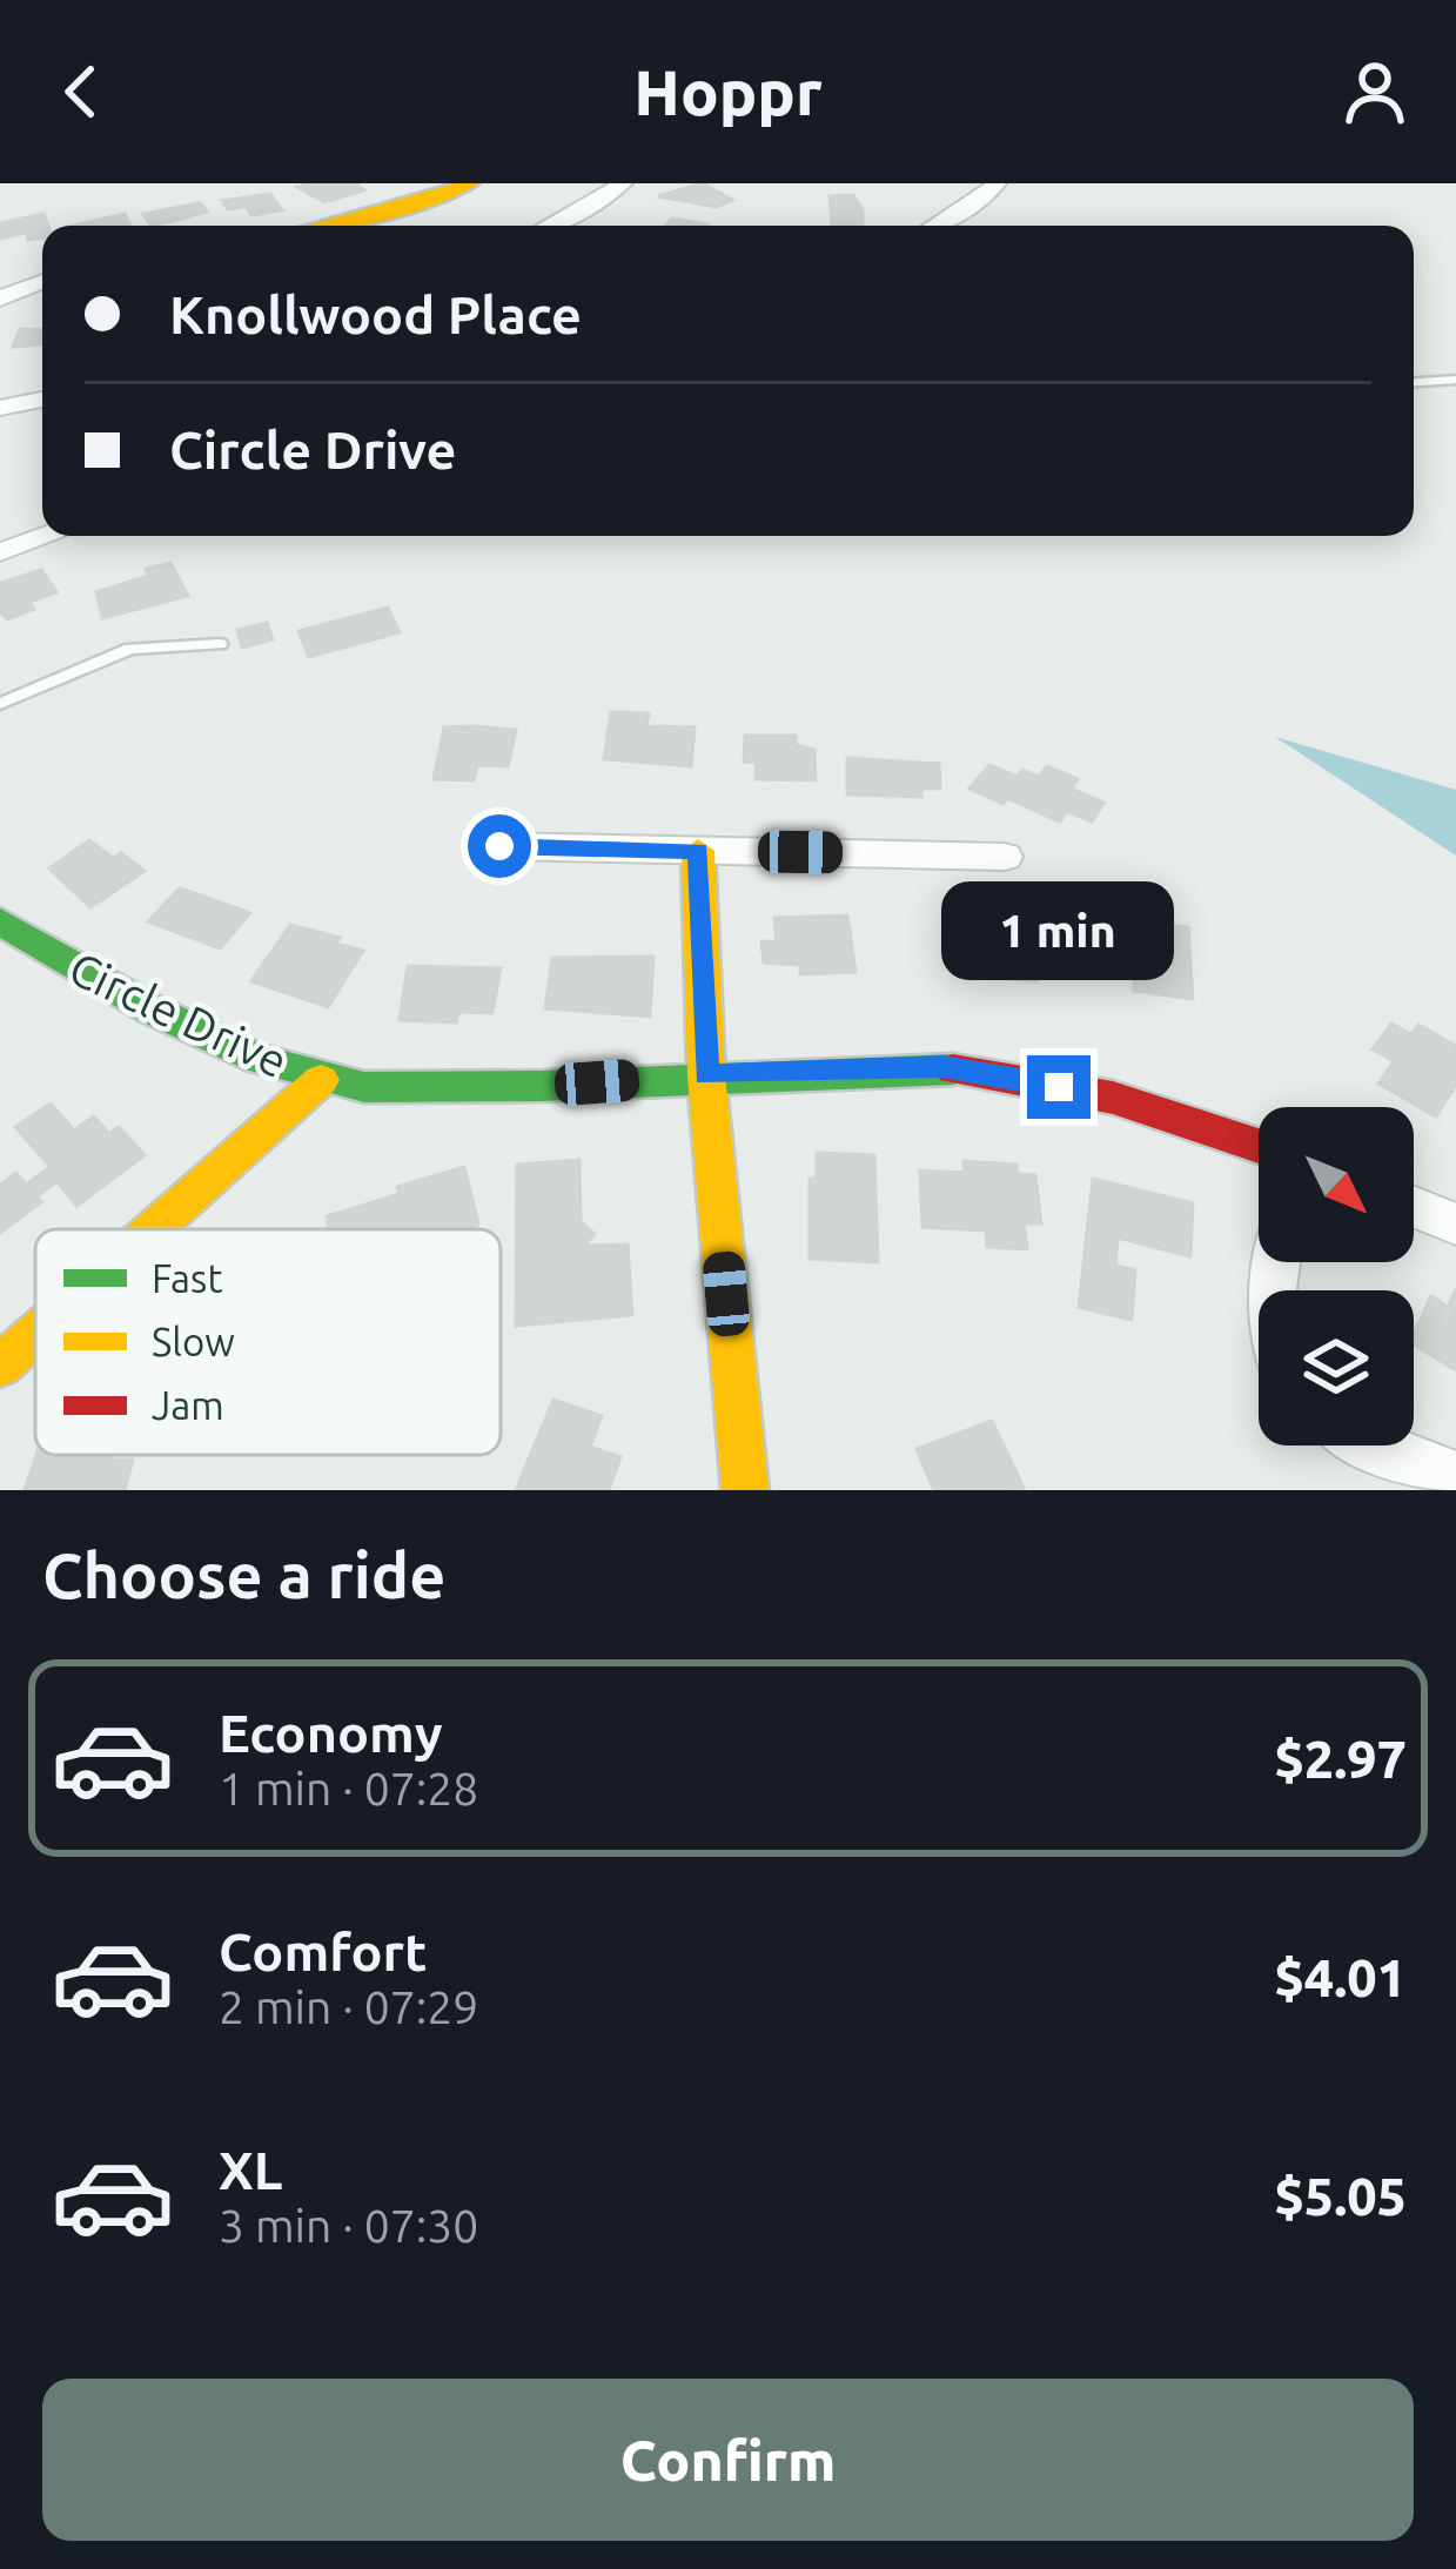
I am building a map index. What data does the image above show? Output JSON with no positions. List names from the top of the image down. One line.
{"streets":{"street":["Circle Drive"]},"legend":["Fast","Slow","Jam"],"north":"bottom right","page":{"header":"Hoppr","banner":["Knollwood Place","Circle Drive"],"bubble":"1 min","heading":"Choose a ride","list":[{"name":"Economy","note":"1 min · 07:28","value":"$2.97"},{"name":"Comfort","note":"2 min · 07:29","value":"$4.01"},{"name":"XL","note":"3 min · 07:30","value":"$5.05"}],"buttons":"Confirm"}}
